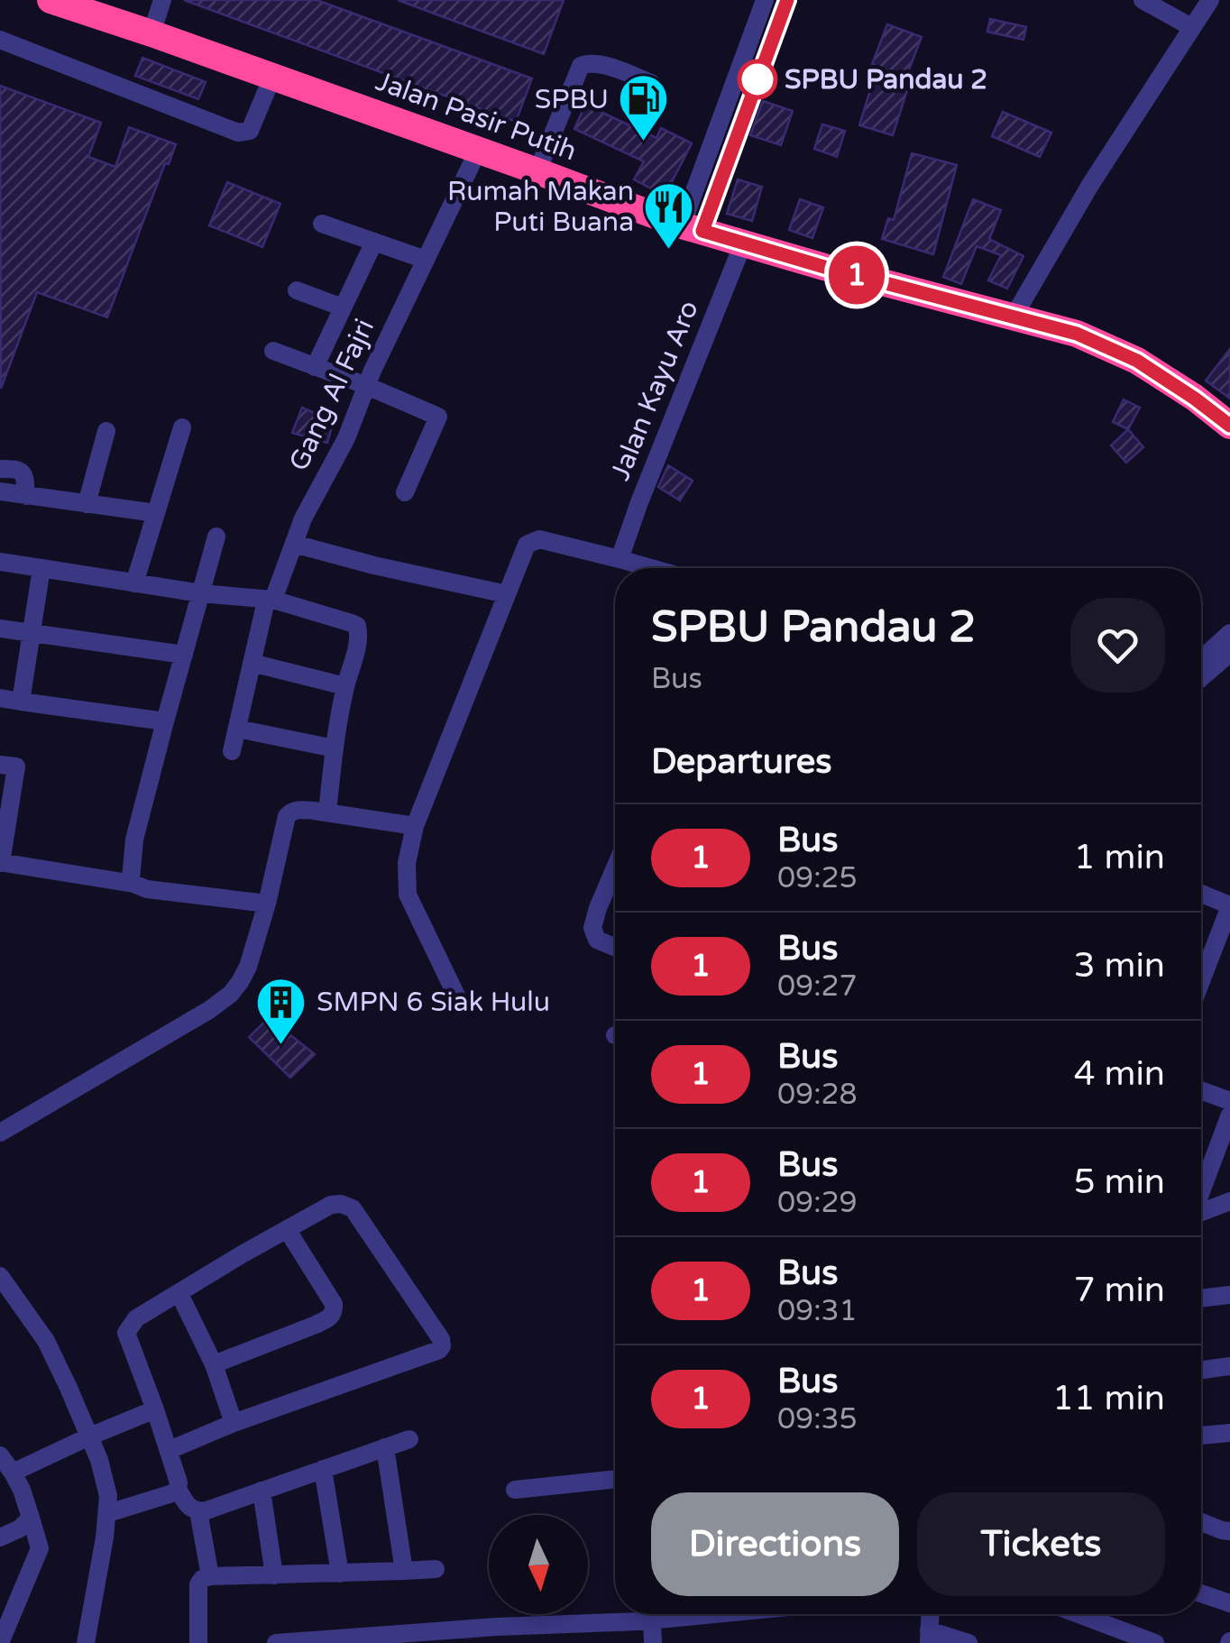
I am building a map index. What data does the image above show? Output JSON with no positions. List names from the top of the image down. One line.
{"streets":{"highway":["Jalan Pasir Putih"],"street":["Jalan Kayu Aro","Gang Al Fajri"]},"crossings":[["Jalan Pasir Putih","Jalan Kayu Aro"],["Jalan Pasir Putih","Gang Al Fajri"]],"places":{"other":["SPBU Pandau 2"],"fuel station":["SPBU"],"restaurant":["Rumah Makan Puti Buana"],"building":["SMPN 6 Siak Hulu"]},"lines":["bus line 1"],"north":"bottom","page":{"on_map":"1","heading":[["SPBU Pandau 2","Bus"],"Departures"],"list":[{"mark":"1","name":"Bus","note":"09:25","value":"1 min"},{"mark":"1","name":"Bus","note":"09:27","value":"3 min"},{"mark":"1","name":"Bus","note":"09:28","value":"4 min"},{"mark":"1","name":"Bus","note":"09:29","value":"5 min"},{"mark":"1","name":"Bus","note":"09:31","value":"7 min"},{"mark":"1","name":"Bus","note":"09:35","value":"11 min"}],"buttons":["Directions","Tickets"]}}
